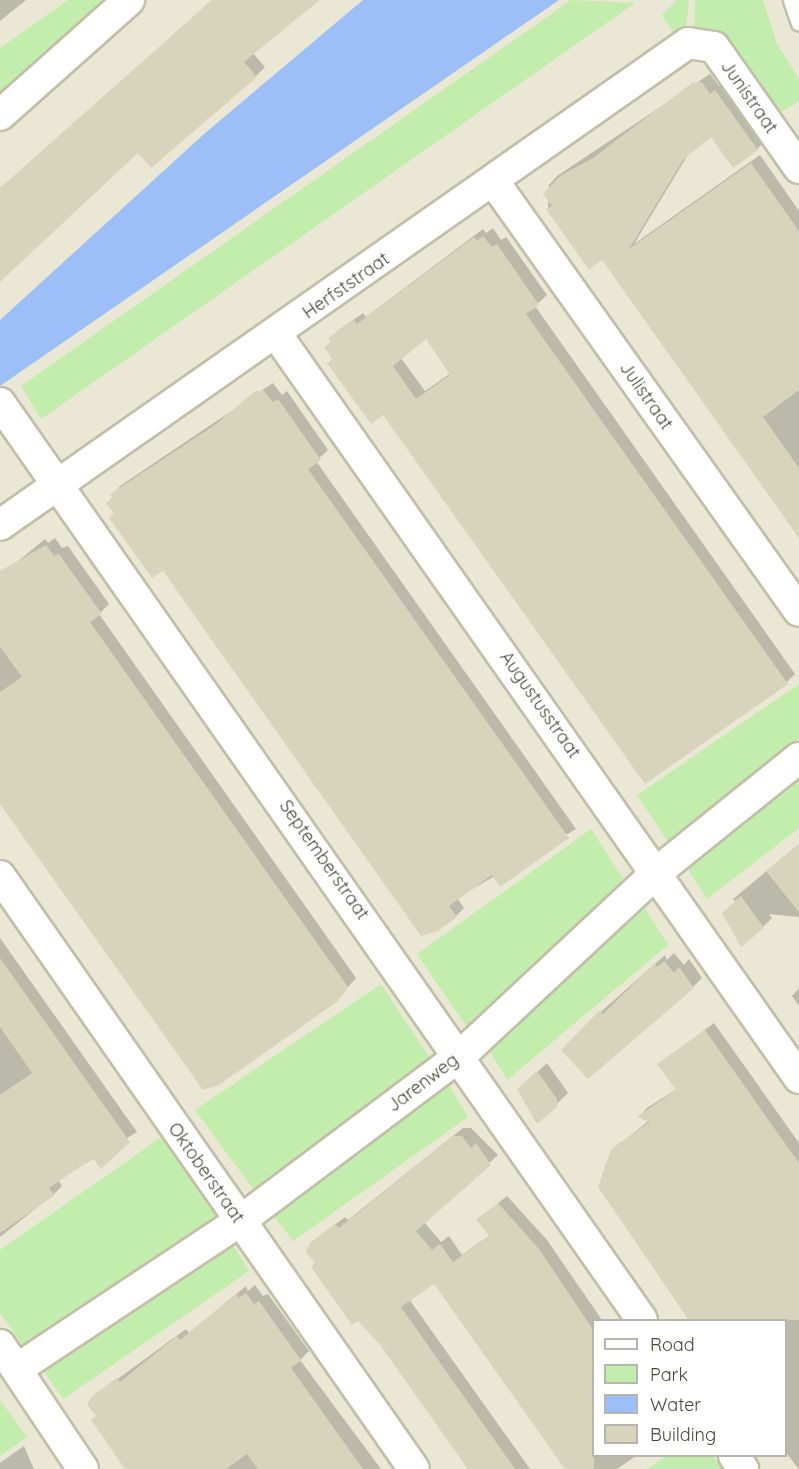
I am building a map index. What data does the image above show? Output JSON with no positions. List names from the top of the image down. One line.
{"streets":{"street":["Junistraat","Herfststraat","Julistraat","Augustusstraat","Septemberstraat","Jarenweg","Oktoberstraat"]},"crossings":[["Junistraat","Herfststraat"],["Herfststraat","Julistraat"],["Herfststraat","Augustusstraat"],["Herfststraat","Septemberstraat"],["Augustusstraat","Jarenweg"],["Septemberstraat","Jarenweg"],["Jarenweg","Oktoberstraat"]],"legend":["Road","Park","Water","Building"]}
